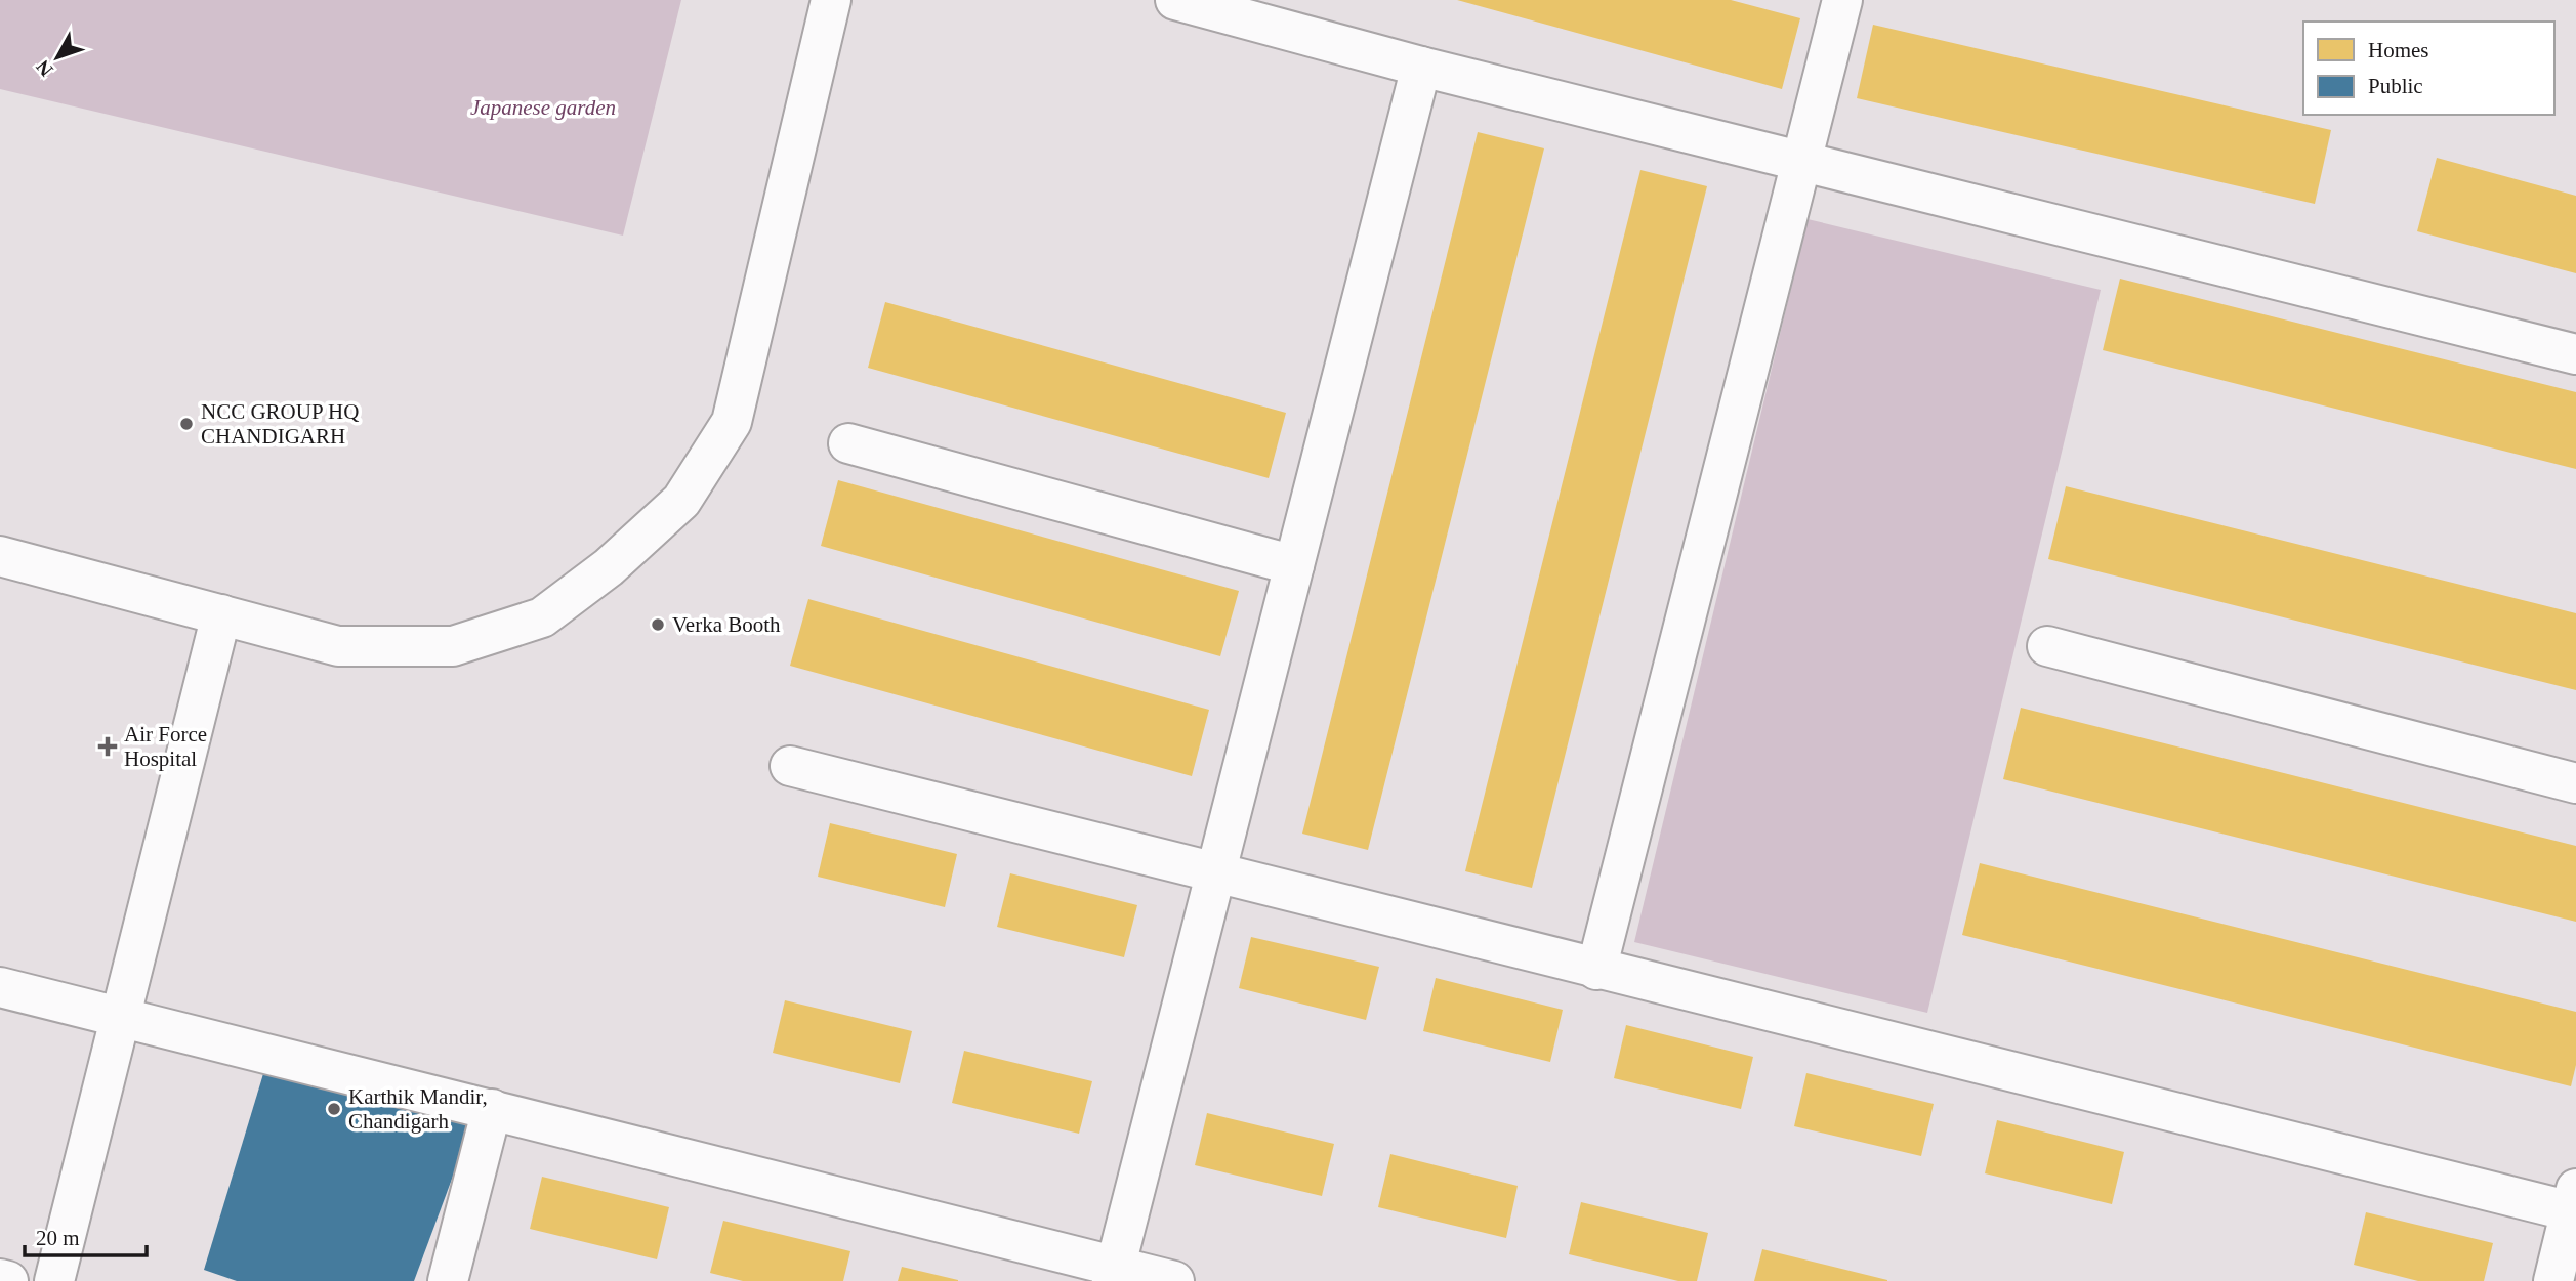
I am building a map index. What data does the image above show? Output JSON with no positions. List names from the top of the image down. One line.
{"parks":["Japanese garden"],"places":{"other":["NCC GROUP HQ CHANDIGARH","Verka Booth","Karthik Mandir, Chandigarh"],"health":["Air Force Hospital"]},"legend":["Homes","Public"],"scale_bar":"20 m","north":"bottom left"}
